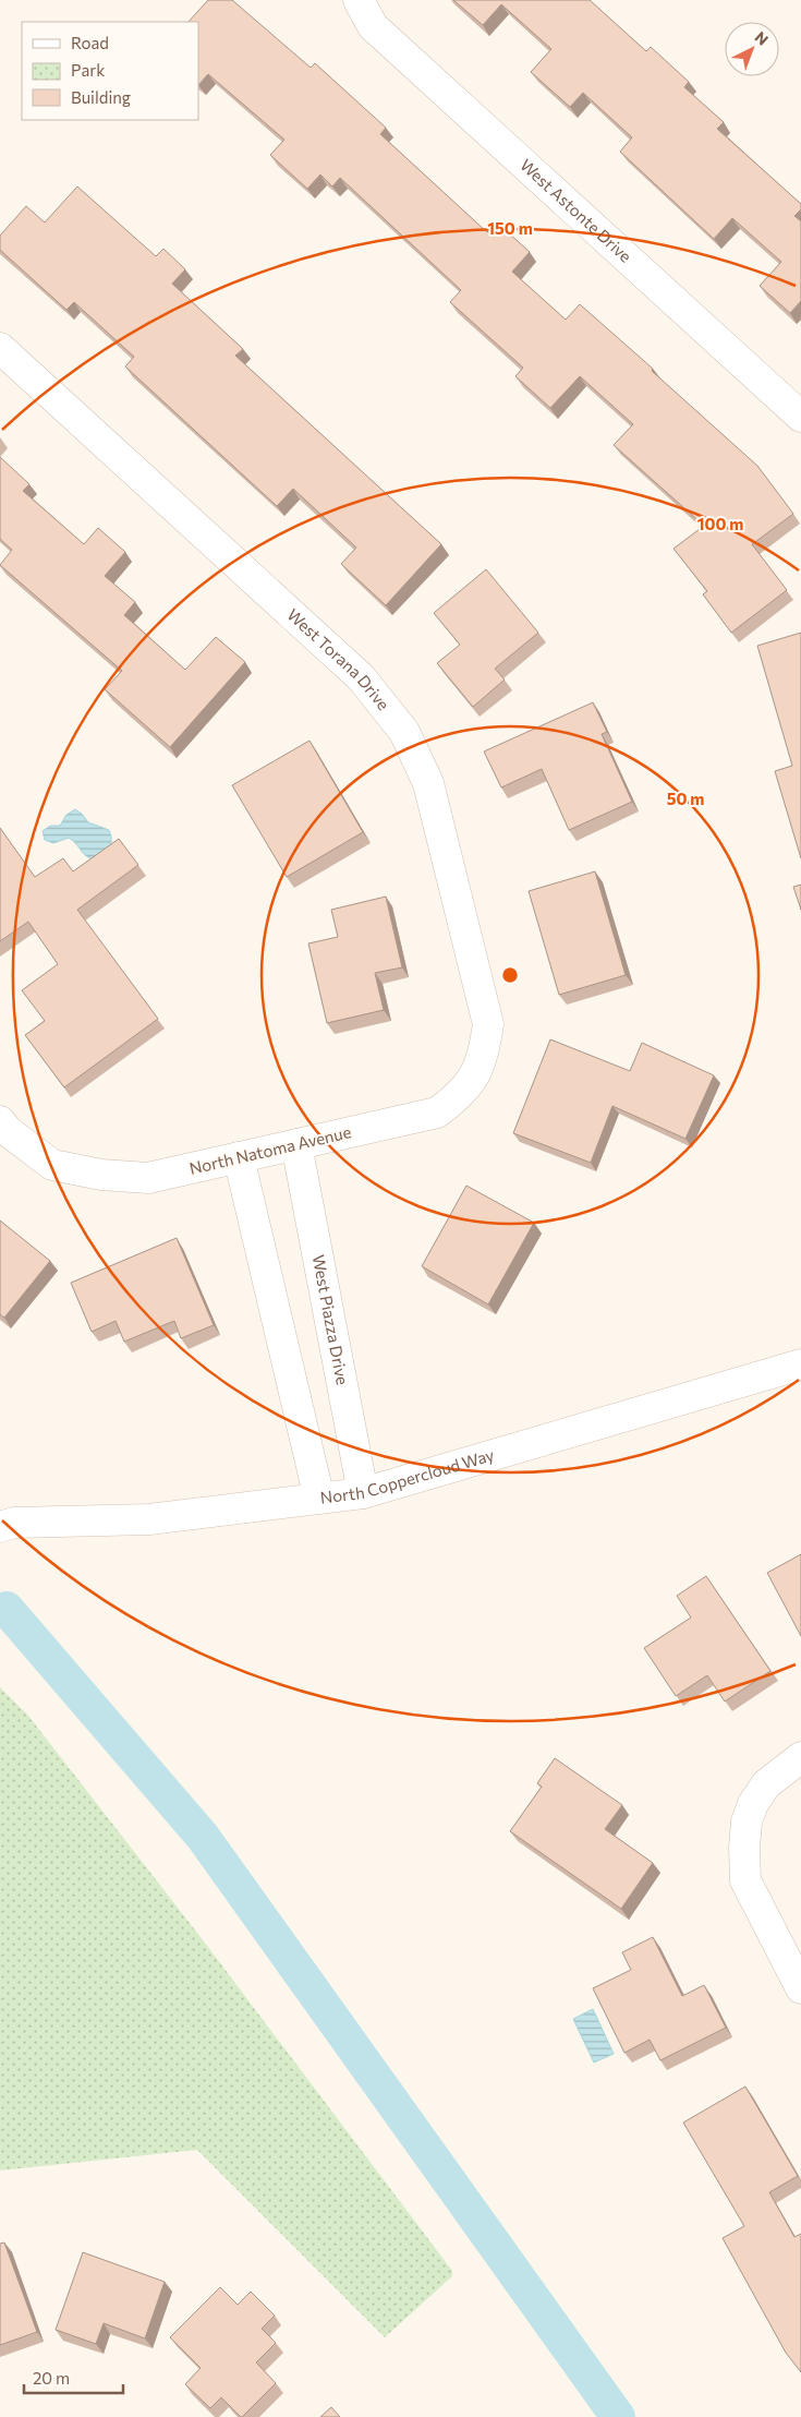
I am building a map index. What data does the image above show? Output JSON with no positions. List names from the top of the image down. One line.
{"streets":{"street":["West Astonte Drive","West Torana Drive","North Natoma Avenue","West Piazza Drive","North Coppercloud Way"]},"crossings":[["West Torana Drive","North Natoma Avenue"],["North Natoma Avenue","West Piazza Drive"],["West Piazza Drive","North Coppercloud Way"]],"legend":["Road","Park","Building"],"scale_bar":"20 m","north":"top right","rings":["150 m","100 m","50 m"]}
